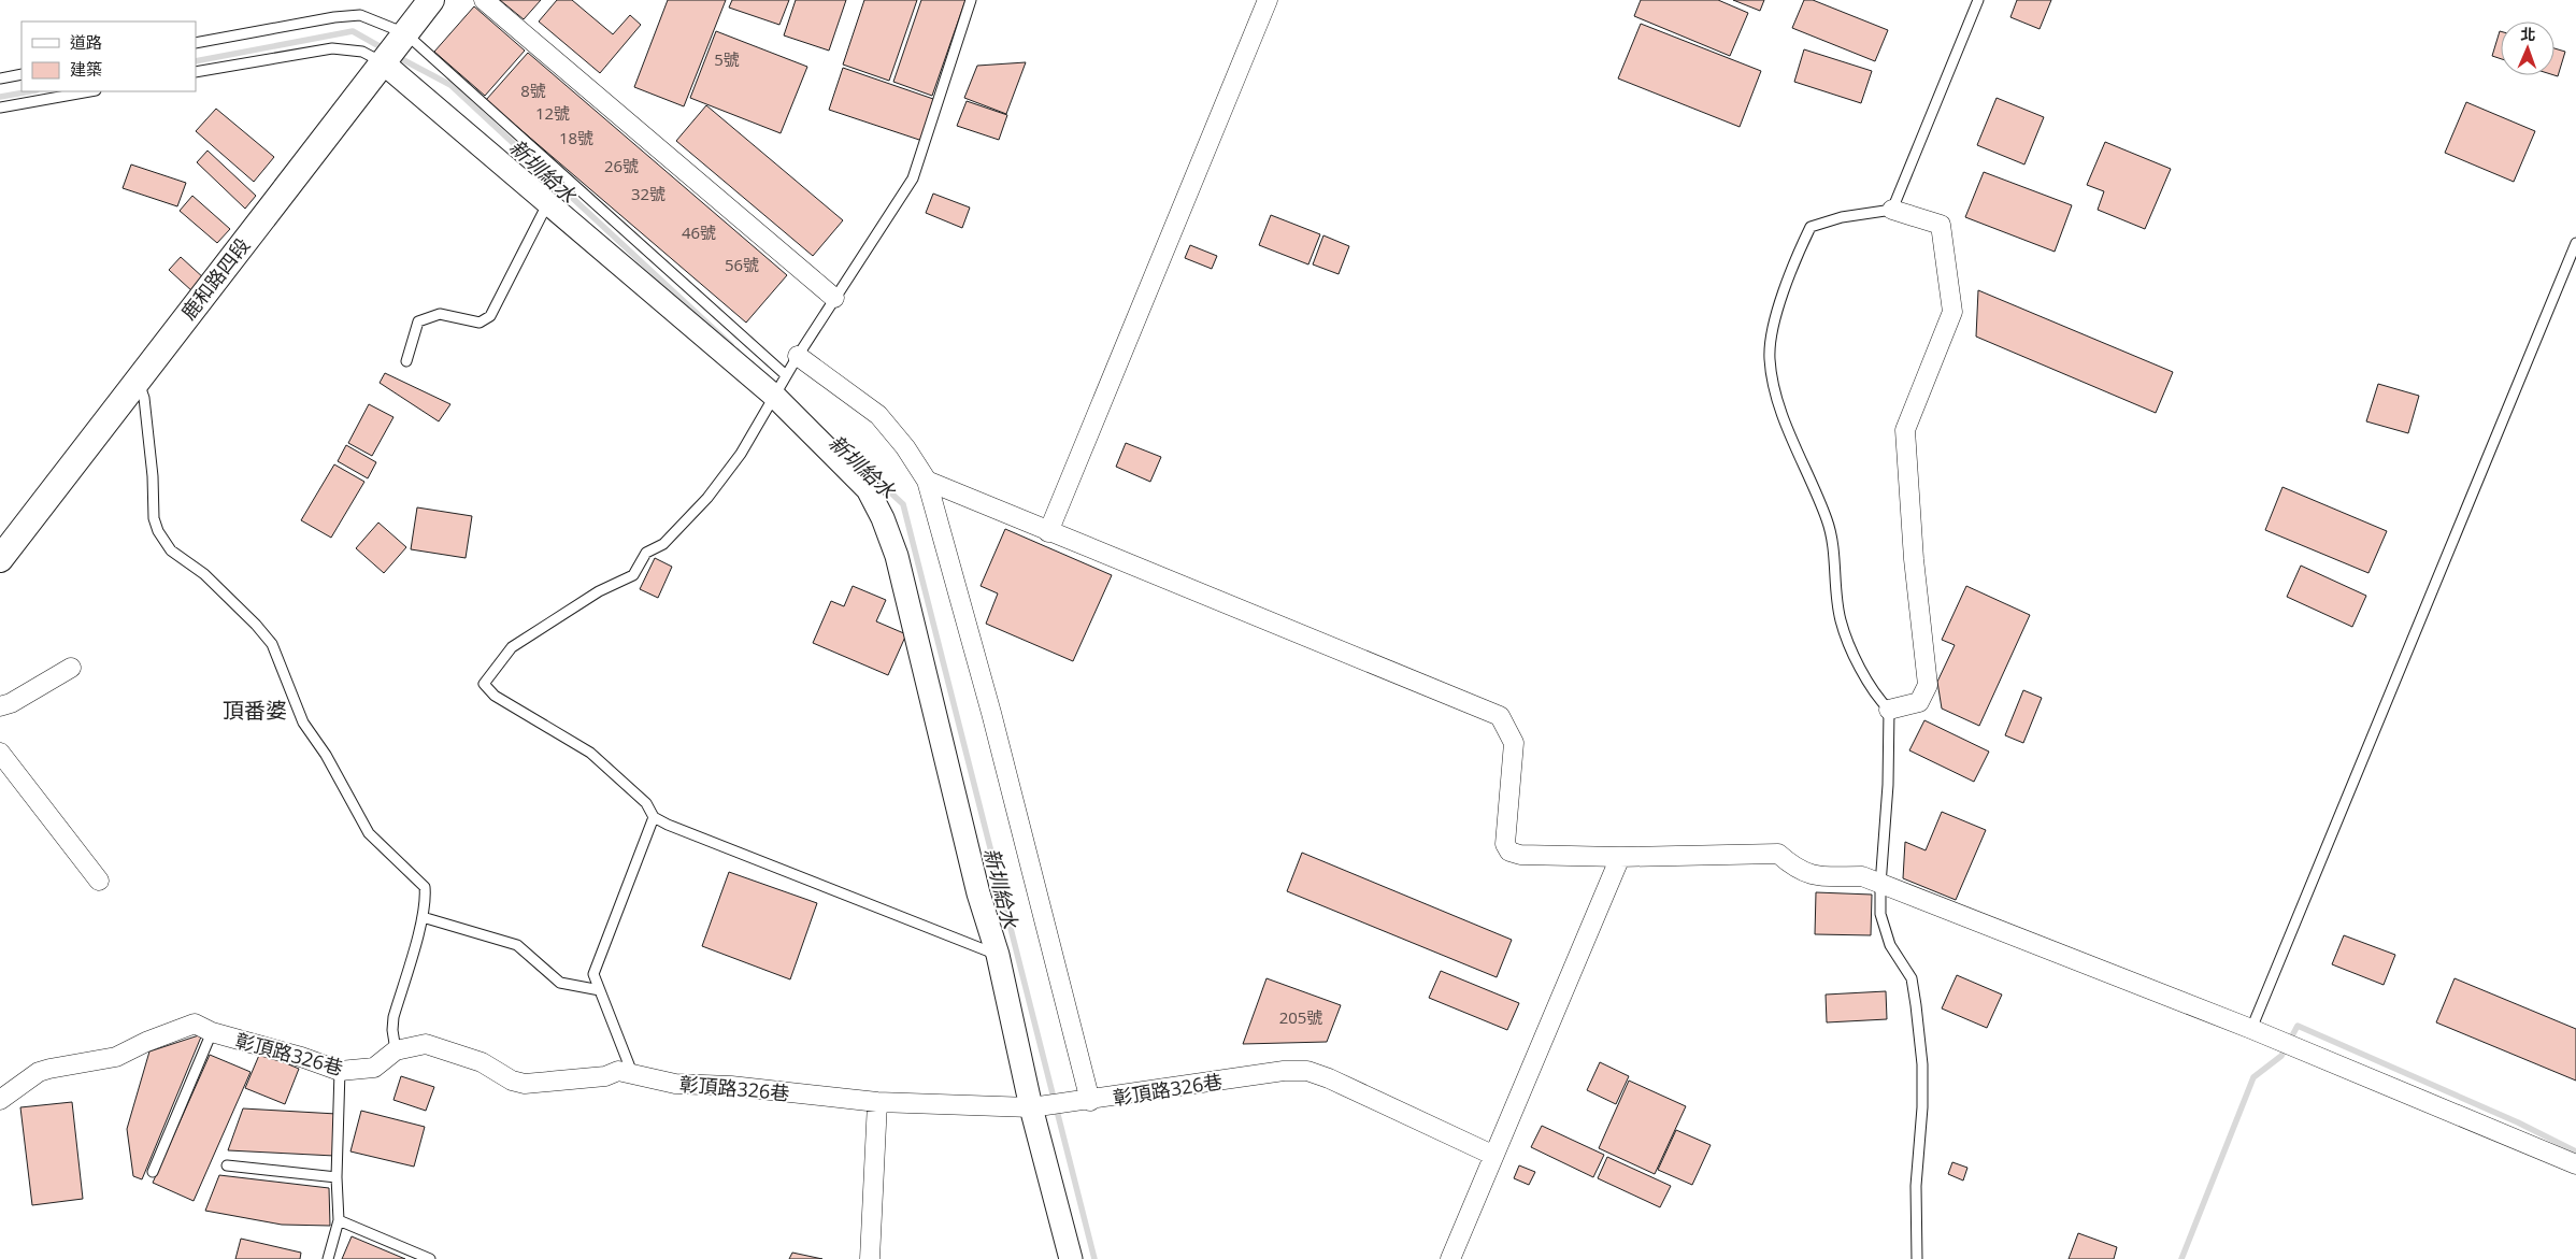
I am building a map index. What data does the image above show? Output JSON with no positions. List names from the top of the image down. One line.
{"streets":{"main road":["鹿和路四段"],"street":["彰頂路326巷"]},"districts":["頂番婆"],"water":["新圳給水"],"house_numbers":["5號","8號","12號","18號","26號","32號","46號","56號","205號"],"legend":["道路","建築"],"north":"top"}
